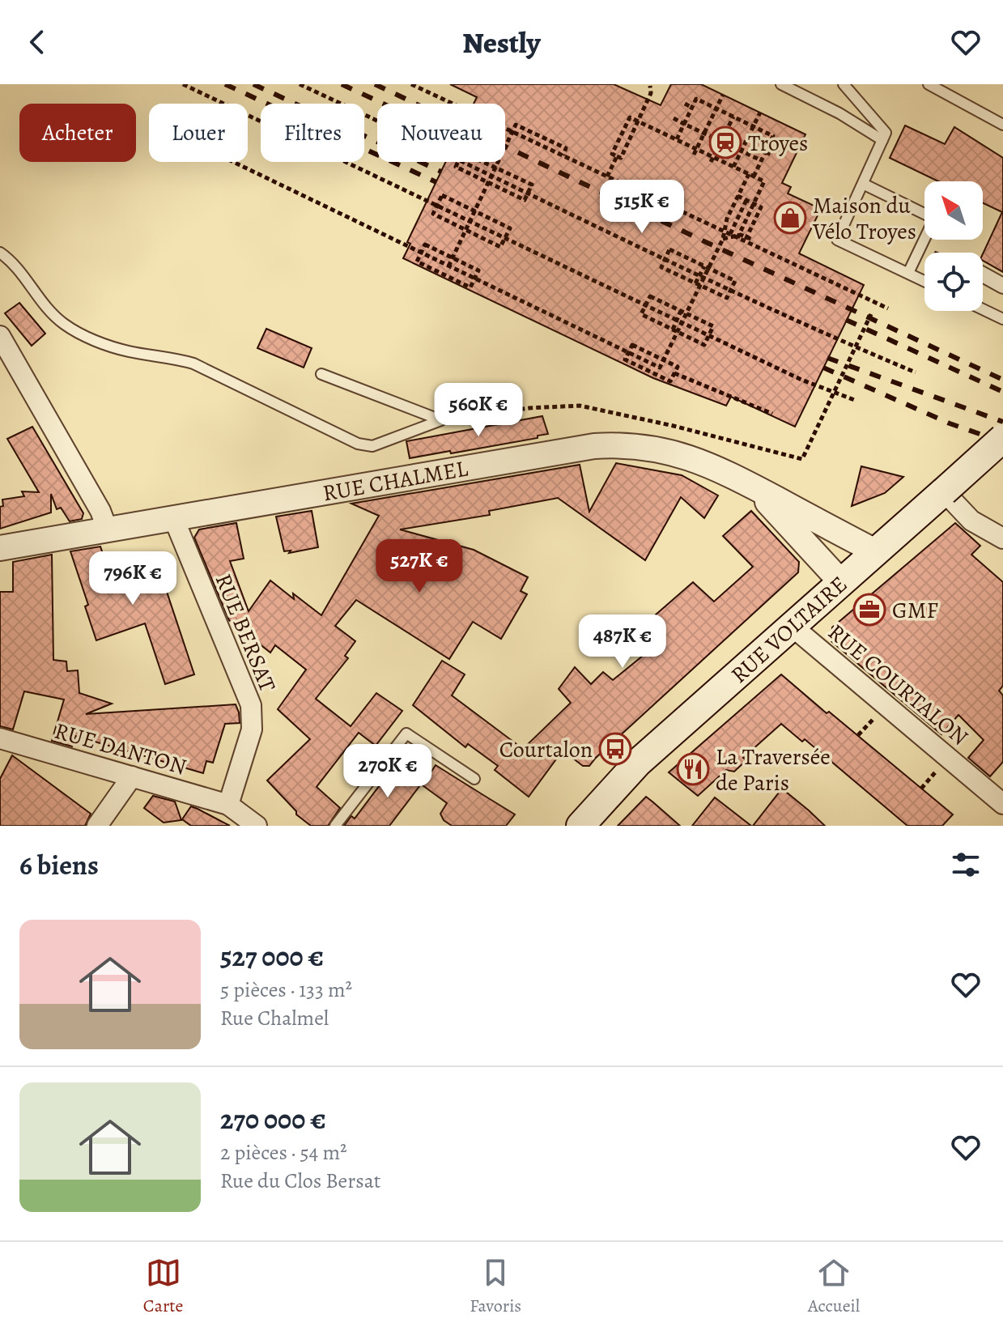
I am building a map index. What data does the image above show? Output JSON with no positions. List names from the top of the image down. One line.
{"streets":{"main road":["RUE VOLTAIRE"],"street":["RUE CHALMEL","RUE BERSAT","RUE COURTALON","RUE DANTON"]},"crossings":[["RUE CHALMEL","RUE VOLTAIRE"],["RUE CHALMEL","RUE BERSAT"],["RUE VOLTAIRE","RUE COURTALON"],["RUE BERSAT","RUE DANTON"]],"places":{"station":["Troyes"],"shop":["Maison du Vélo Troyes"],"office":["GMF"],"bus stop":["Courtalon"],"restaurant":["La Traversée de Paris"]},"north":"top left","page":{"header":"Nestly","chip":["Acheter","Louer","Filtres","Nouveau"],"price":["515K €","560K €","527K €","796K €","487K €","270K €"],"heading":"6 biens","list":[{"name":"527 000 €","note":"5 pièces · 133 m² · Rue Chalmel"},{"name":"270 000 €","note":"2 pièces · 54 m² · Rue du Clos Bersat"}],"tabs":["Carte","Favoris","Accueil"]}}
